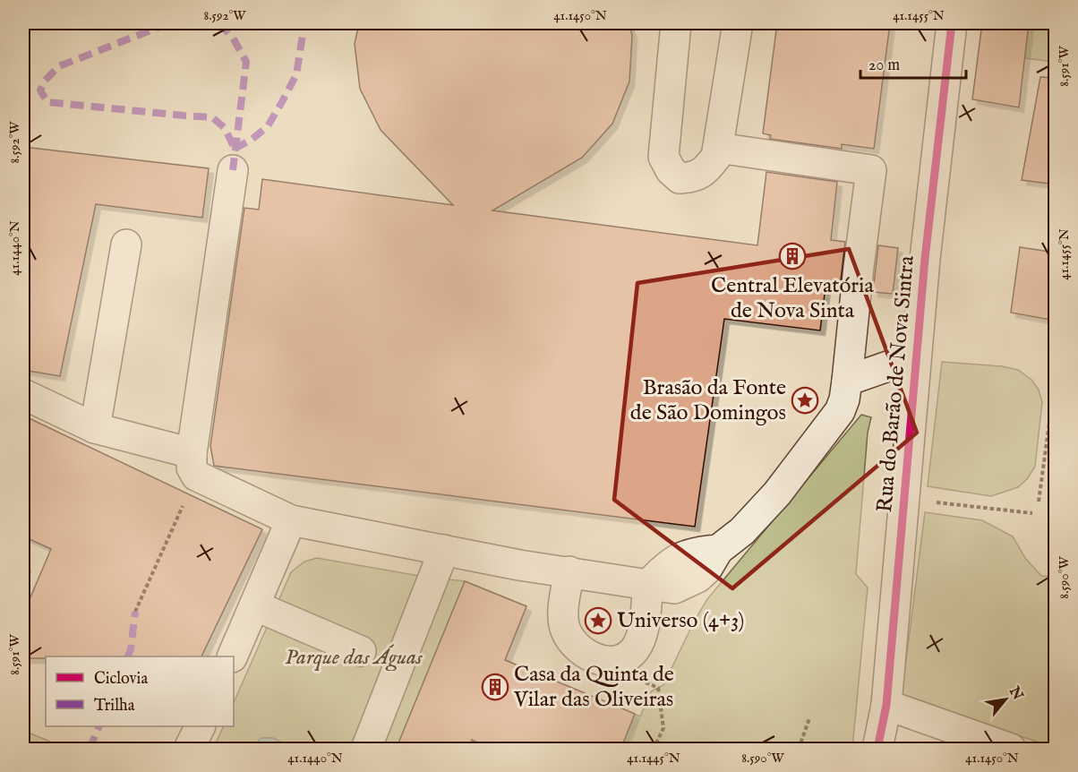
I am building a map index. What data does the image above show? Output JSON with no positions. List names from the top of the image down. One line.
{"streets":{"street":["Rua do Barão de Nova Sintra"]},"parks":["Parque das Águas"],"places":{"building":["Central Elevatória de Nova Sinta","Casa da Quinta de Vilar das Oliveiras"],"place":["Brasão da Fonte de São Domingos","Universo (4+3)"]},"legend":["Ciclovia","Trilha"],"scale_bar":"20 m","north":"top right","coordinates":["8.592°W","41.1450°N","41.1455°N","8.591°W","41.1440°N","8.590°W","41.1445°N"]}
